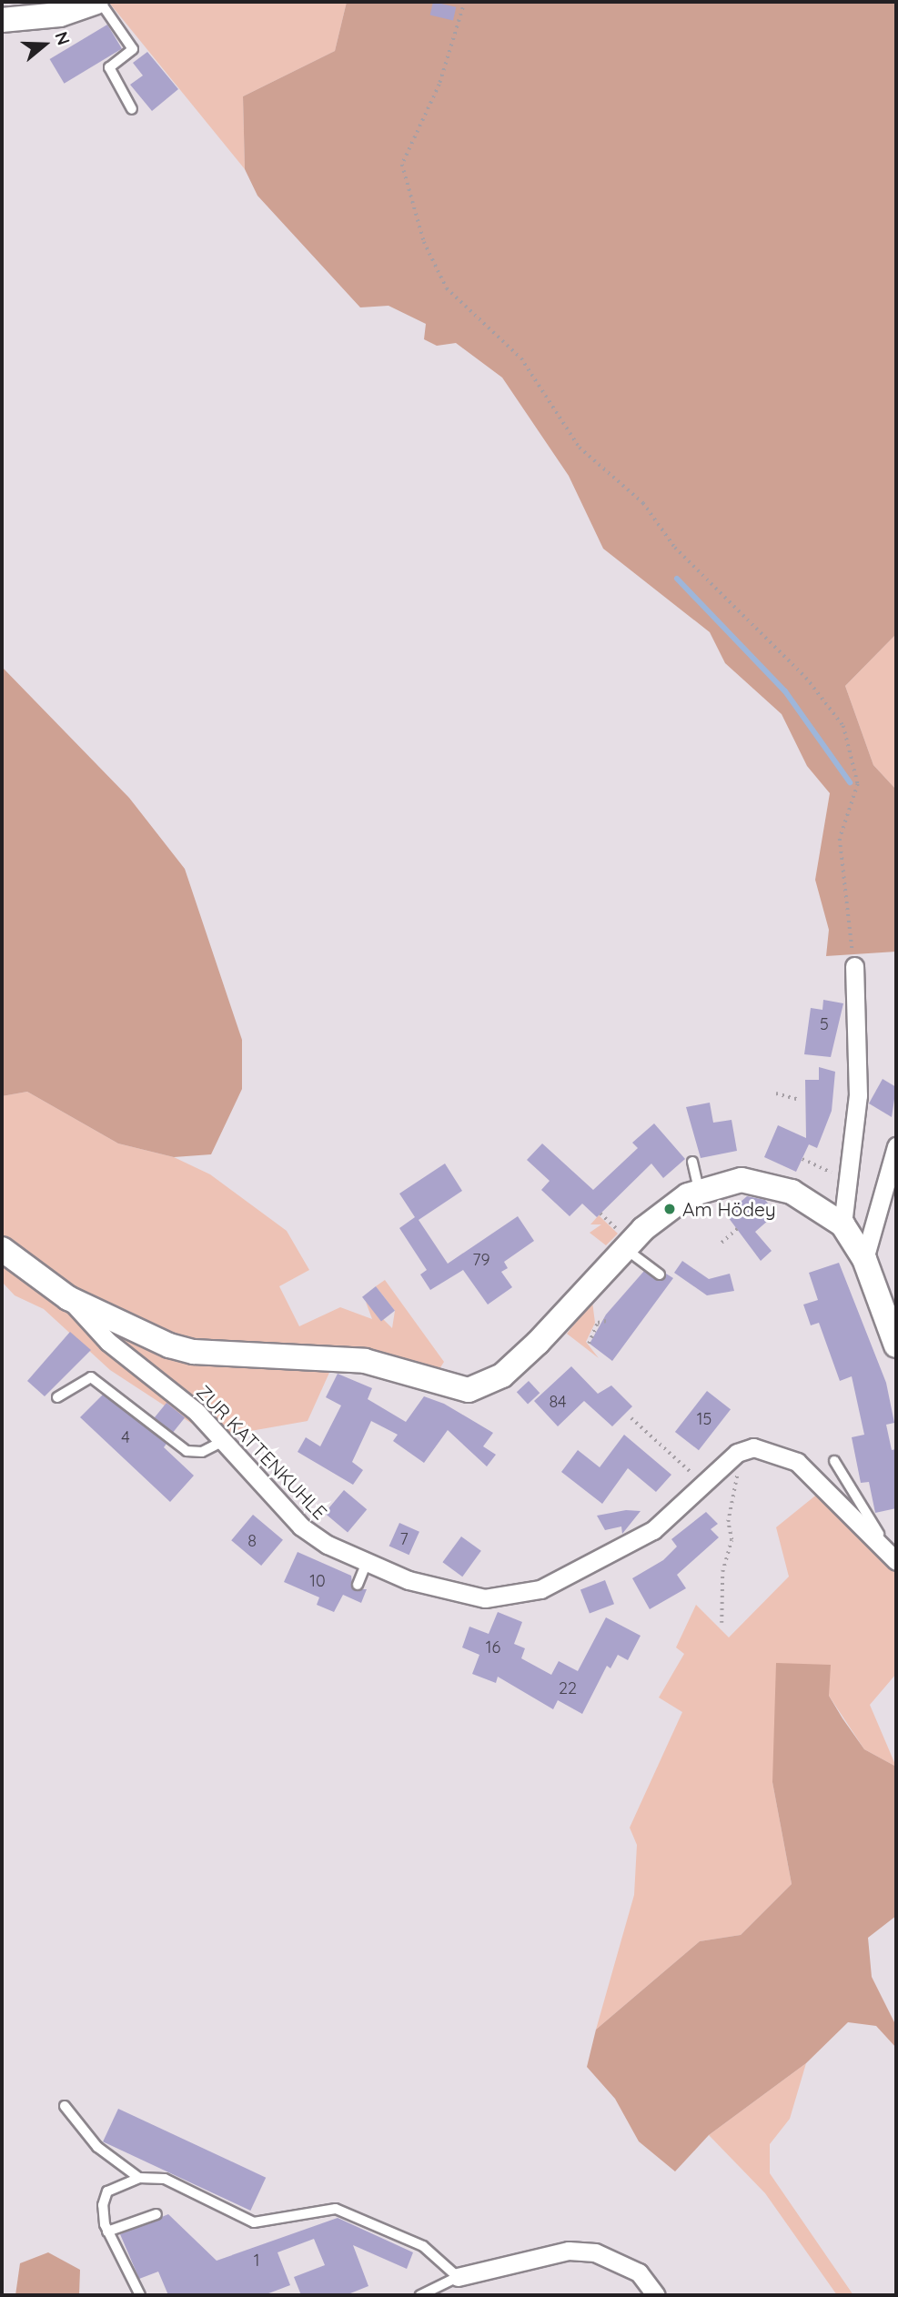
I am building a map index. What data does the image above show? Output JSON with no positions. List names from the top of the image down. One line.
{"streets":{"street":["ZUR KATTENKUHLE"]},"places":["Am Hödey"],"house_numbers":["5","79","84","15","4","7","8","10","16","22","1"],"north":"right"}
